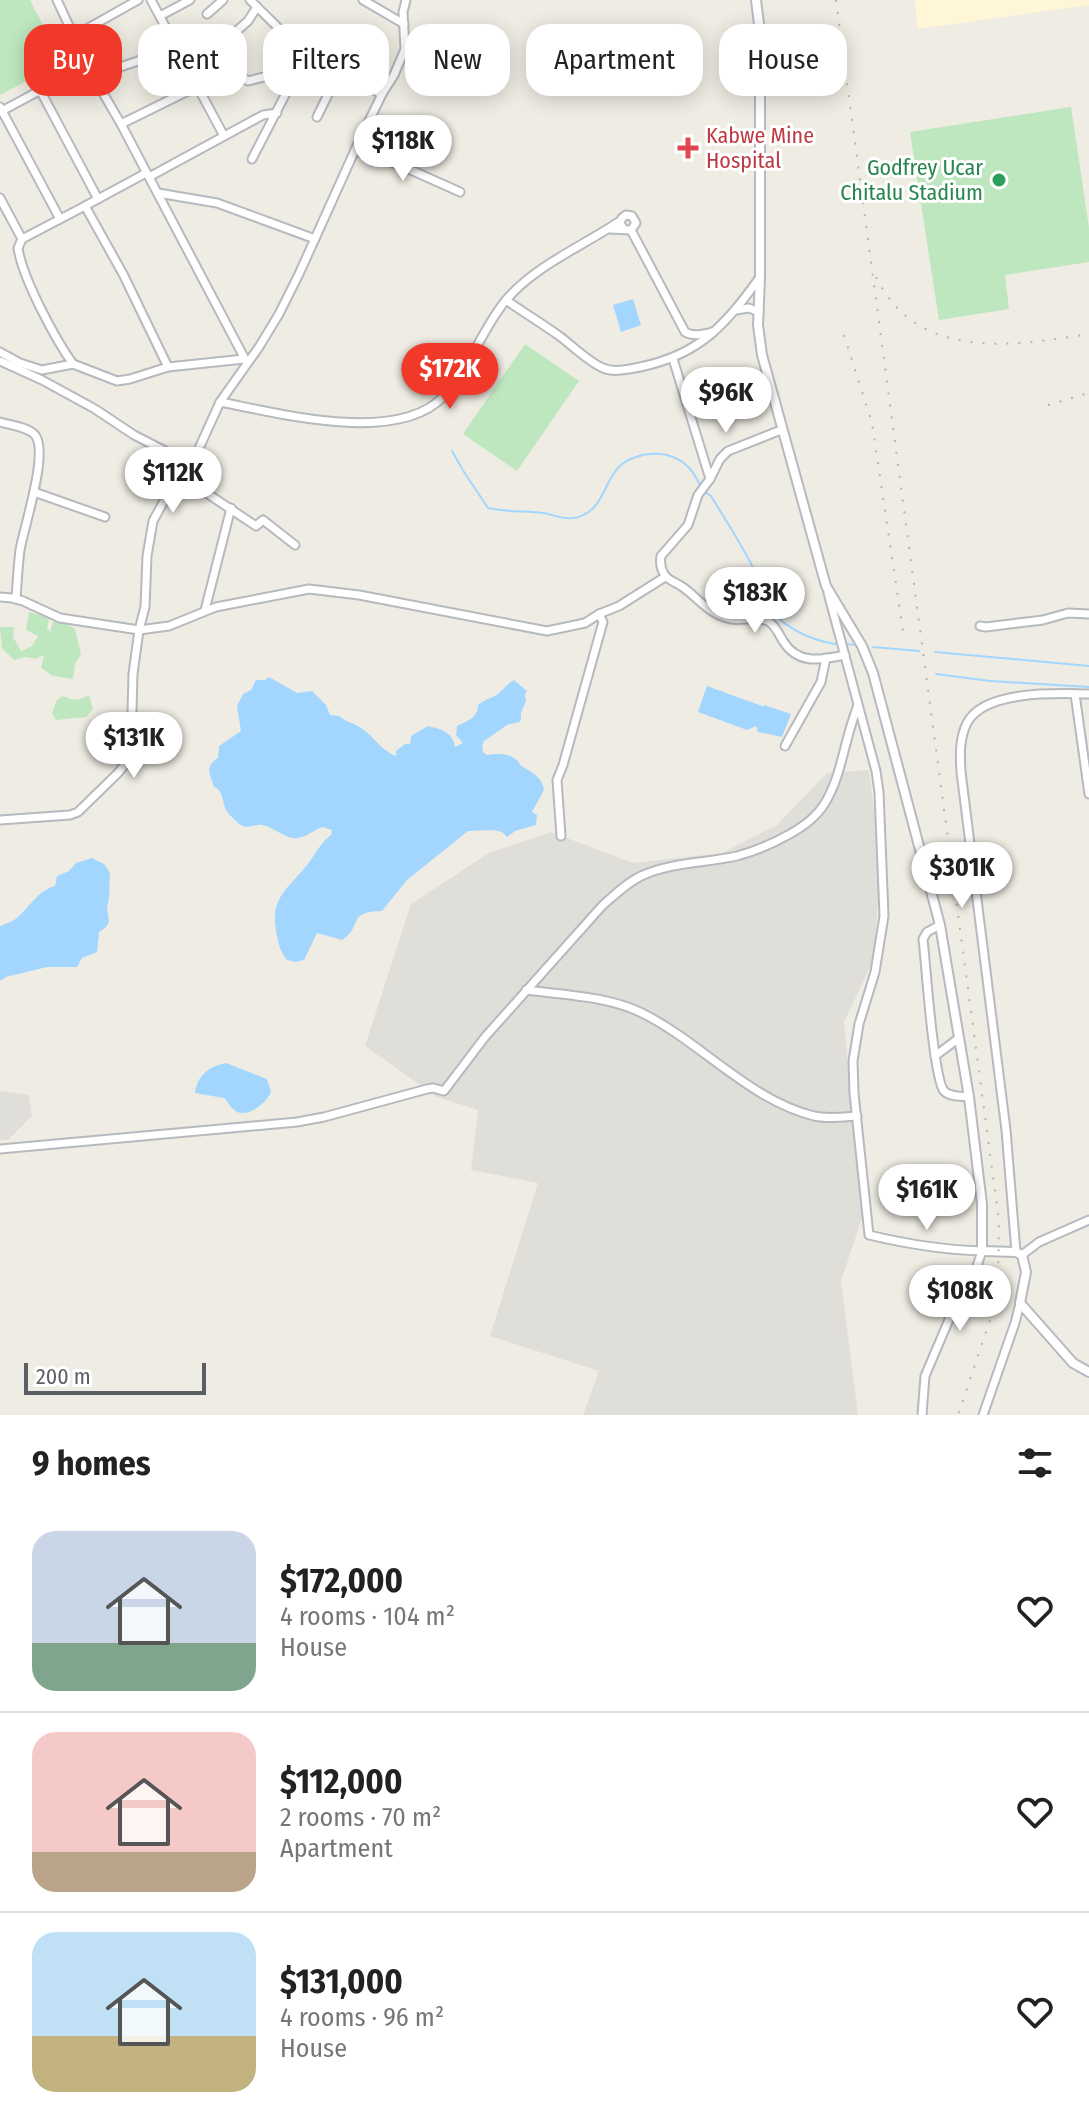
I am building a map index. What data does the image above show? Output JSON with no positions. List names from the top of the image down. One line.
{"places":{"health":["Kabwe Mine Hospital"],"other":["Godfrey Ucar Chitalu Stadium"]},"scale_bar":"200 m","page":{"chip":["Buy","Rent","Filters","New","Apartment","House"],"price":["$118K","$172K","$96K","$112K","$183K","$131K","$301K","$161K","$108K"],"scale":"200 m","heading":"9 homes","list":[{"name":"$172,000","note":"4 rooms · 104 m² · House"},{"name":"$112,000","note":"2 rooms · 70 m² · Apartment"},{"name":"$131,000","note":"4 rooms · 96 m² · House"}]}}
